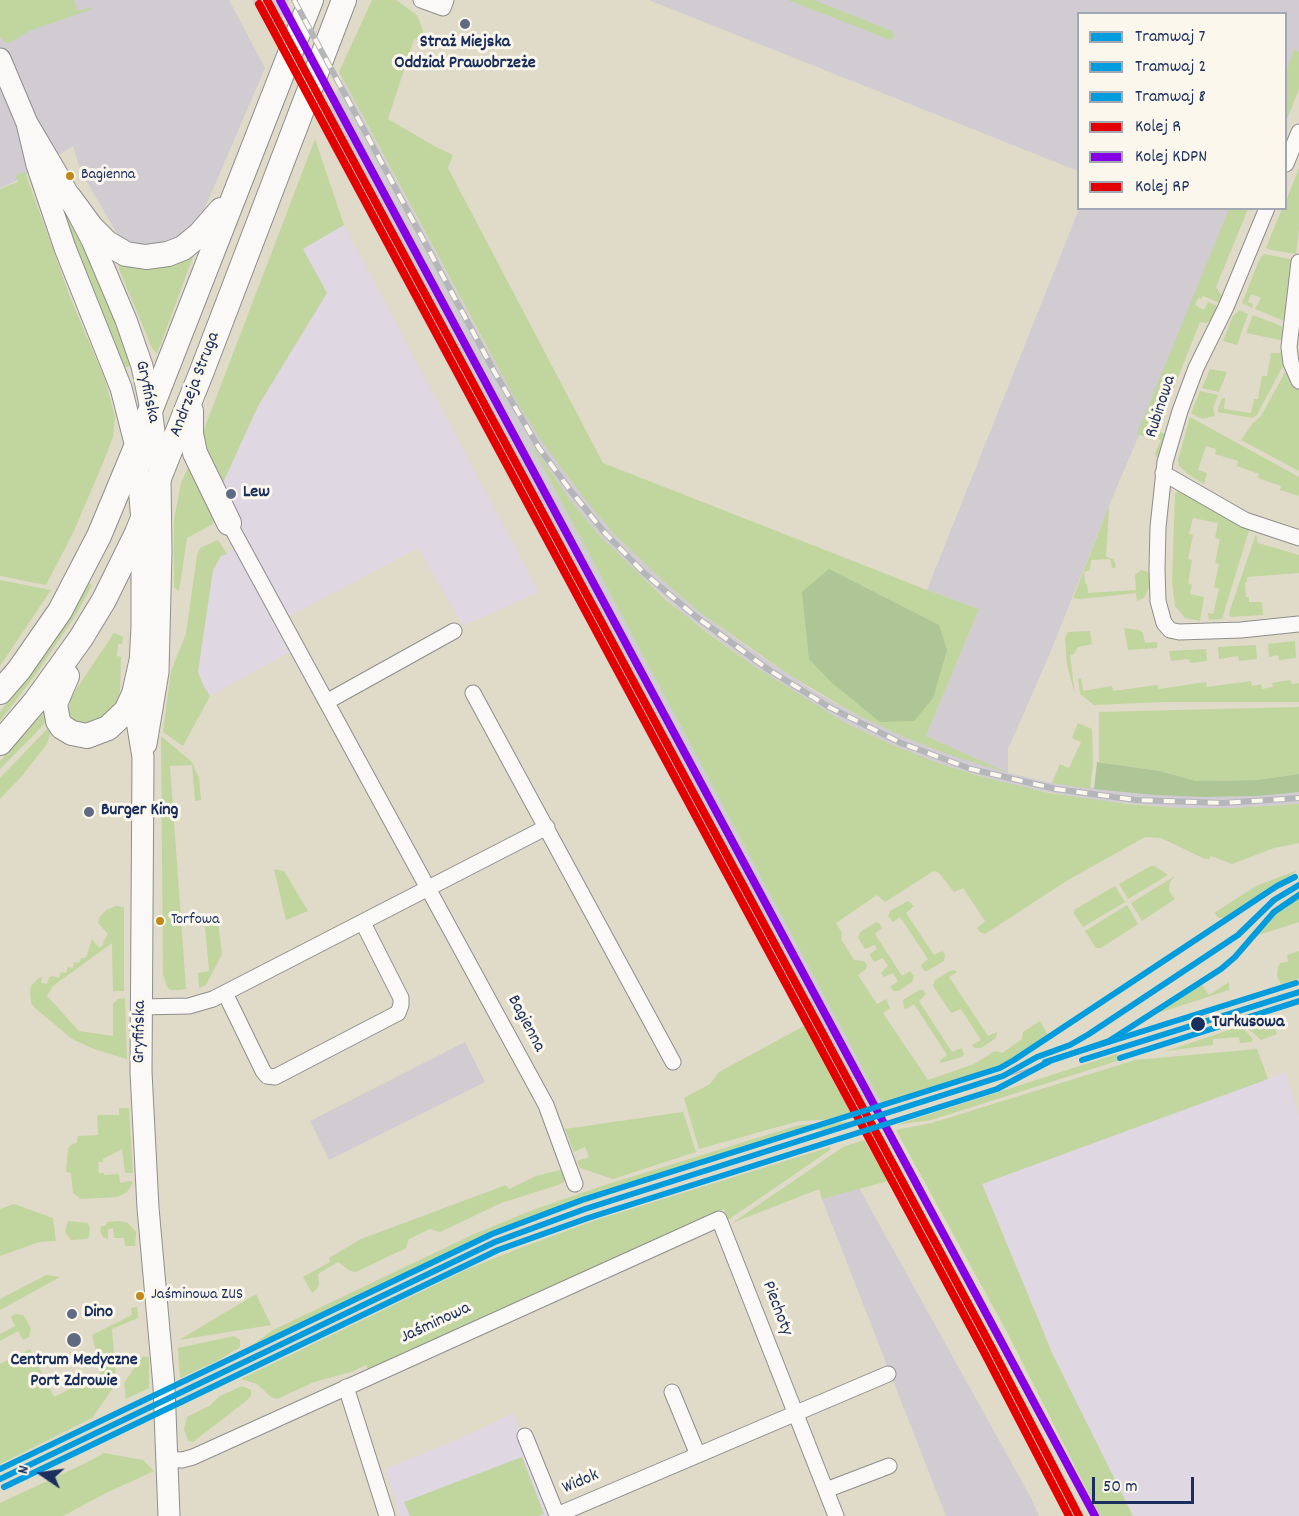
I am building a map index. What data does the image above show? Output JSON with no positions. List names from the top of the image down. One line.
{"streets":{"main road":["Andrzeja Struga"],"street":["Gryfińska","Rubinowa","Bagienna","Piechoty","Jaśminowa","Widok"]},"crossings":[["Andrzeja Struga","Gryfińska"],["Gryfińska","Jaśminowa"],["Piechoty","Jaśminowa"],["Piechoty","Widok"]],"places":["Straż Miejska Oddział Prawobrzeże","Bagienna","Lew","Burger King","Torfowa","Turkusowa","Jaśminowa ZUS","Dino","Centrum Medyczne Port Zdrowie"],"lines":["rail line R","rail line KDPN","rail line RP","tram line 8","tram line 7","tram line 2"],"legend":["Tramwaj 7","Tramwaj 2","Tramwaj 8","Kolej R","Kolej KDPN","Kolej RP"],"scale_bar":"50 m","north":"left"}
